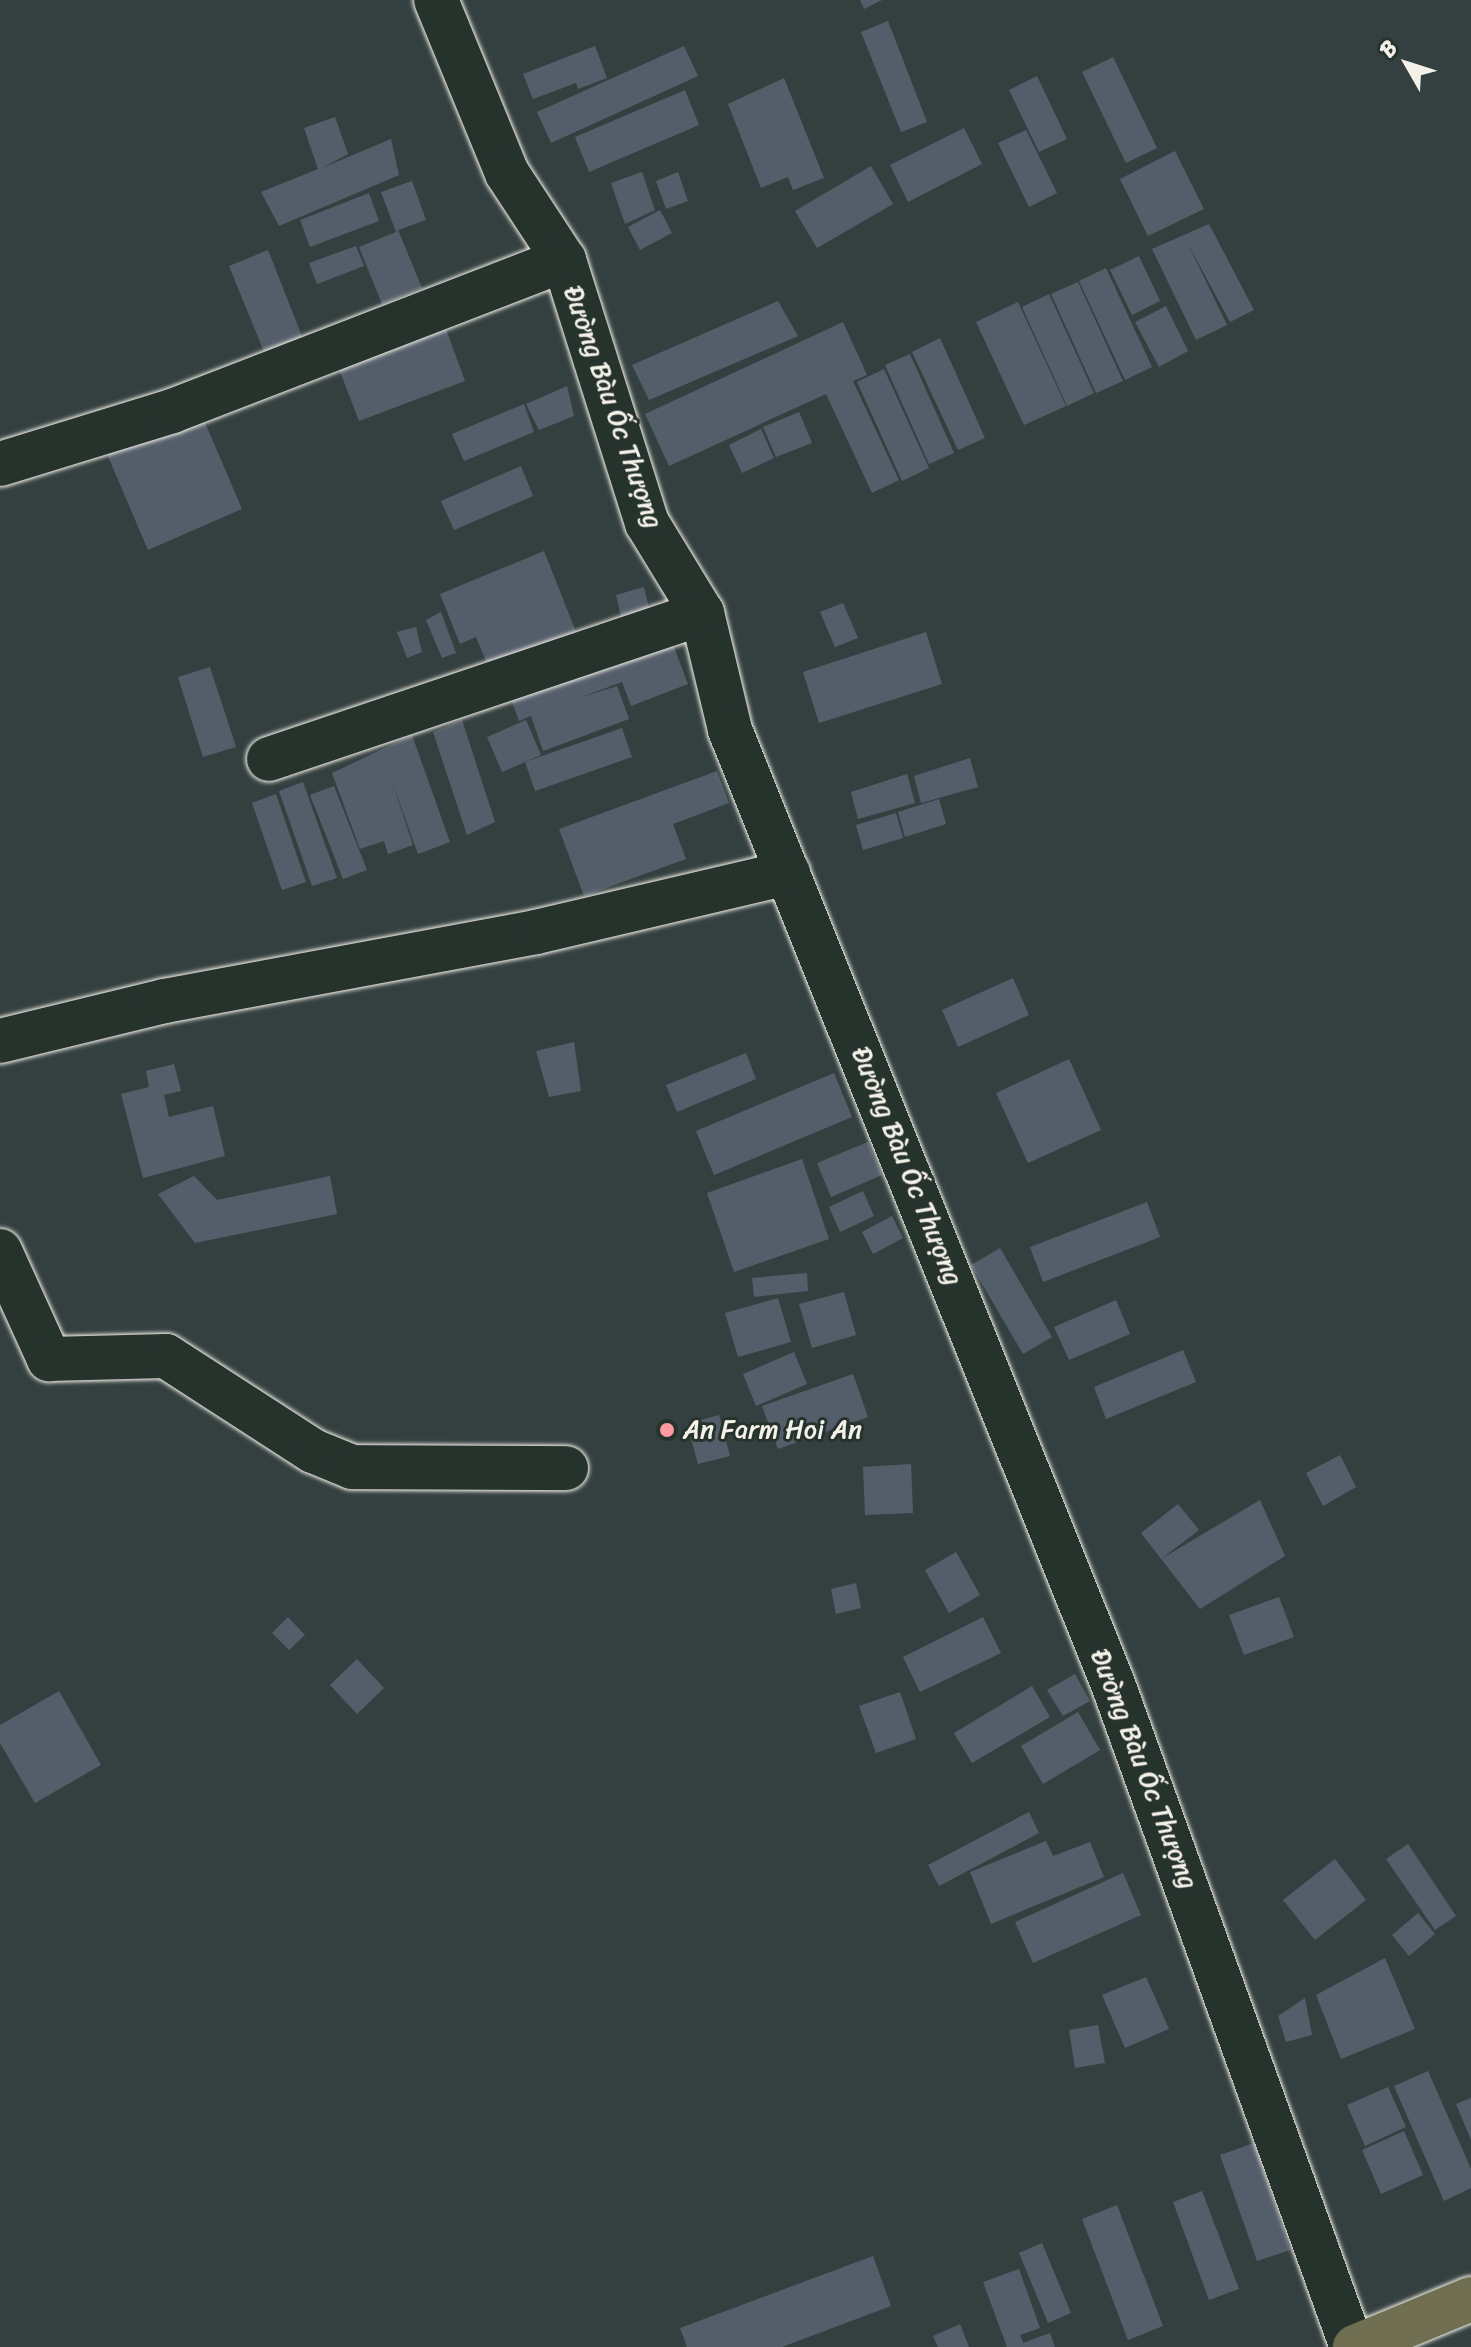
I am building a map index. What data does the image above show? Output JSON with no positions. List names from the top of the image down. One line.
{"streets":{"street":["Đường Bàu Ốc Thượng"]},"places":["An Farm Hoi An"],"north":"top left"}
